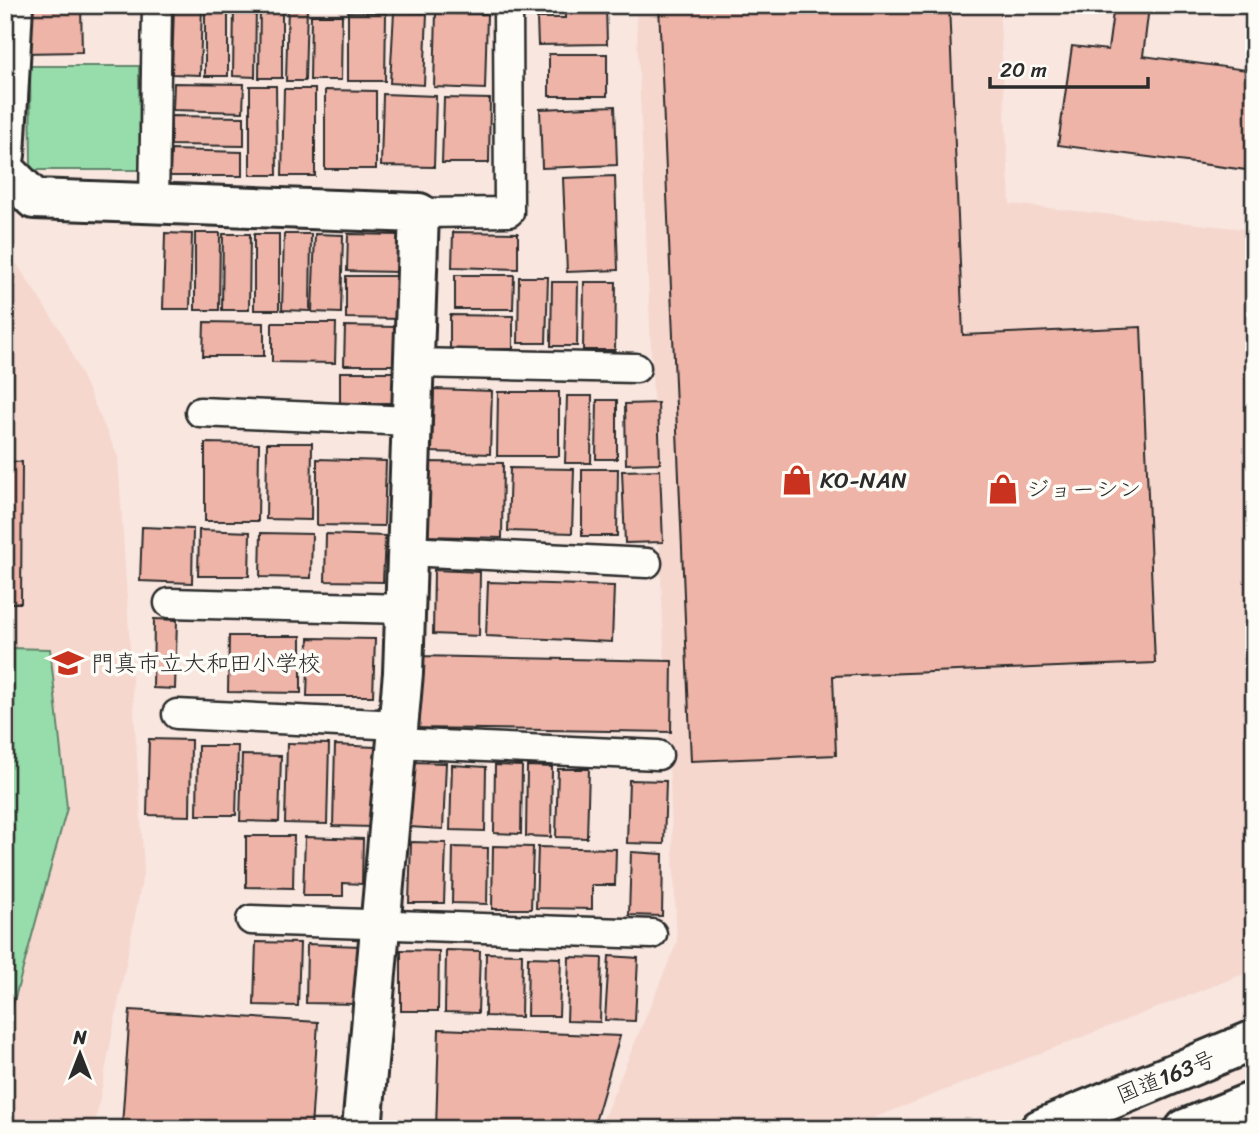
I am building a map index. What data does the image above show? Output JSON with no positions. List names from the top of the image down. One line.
{"streets":{"main road":["国道163号"]},"places":{"shop":["KO-NAN","ジョーシン"],"school or university":["門真市立大和田小学校"]},"scale_bar":"20 m","north":"top"}
